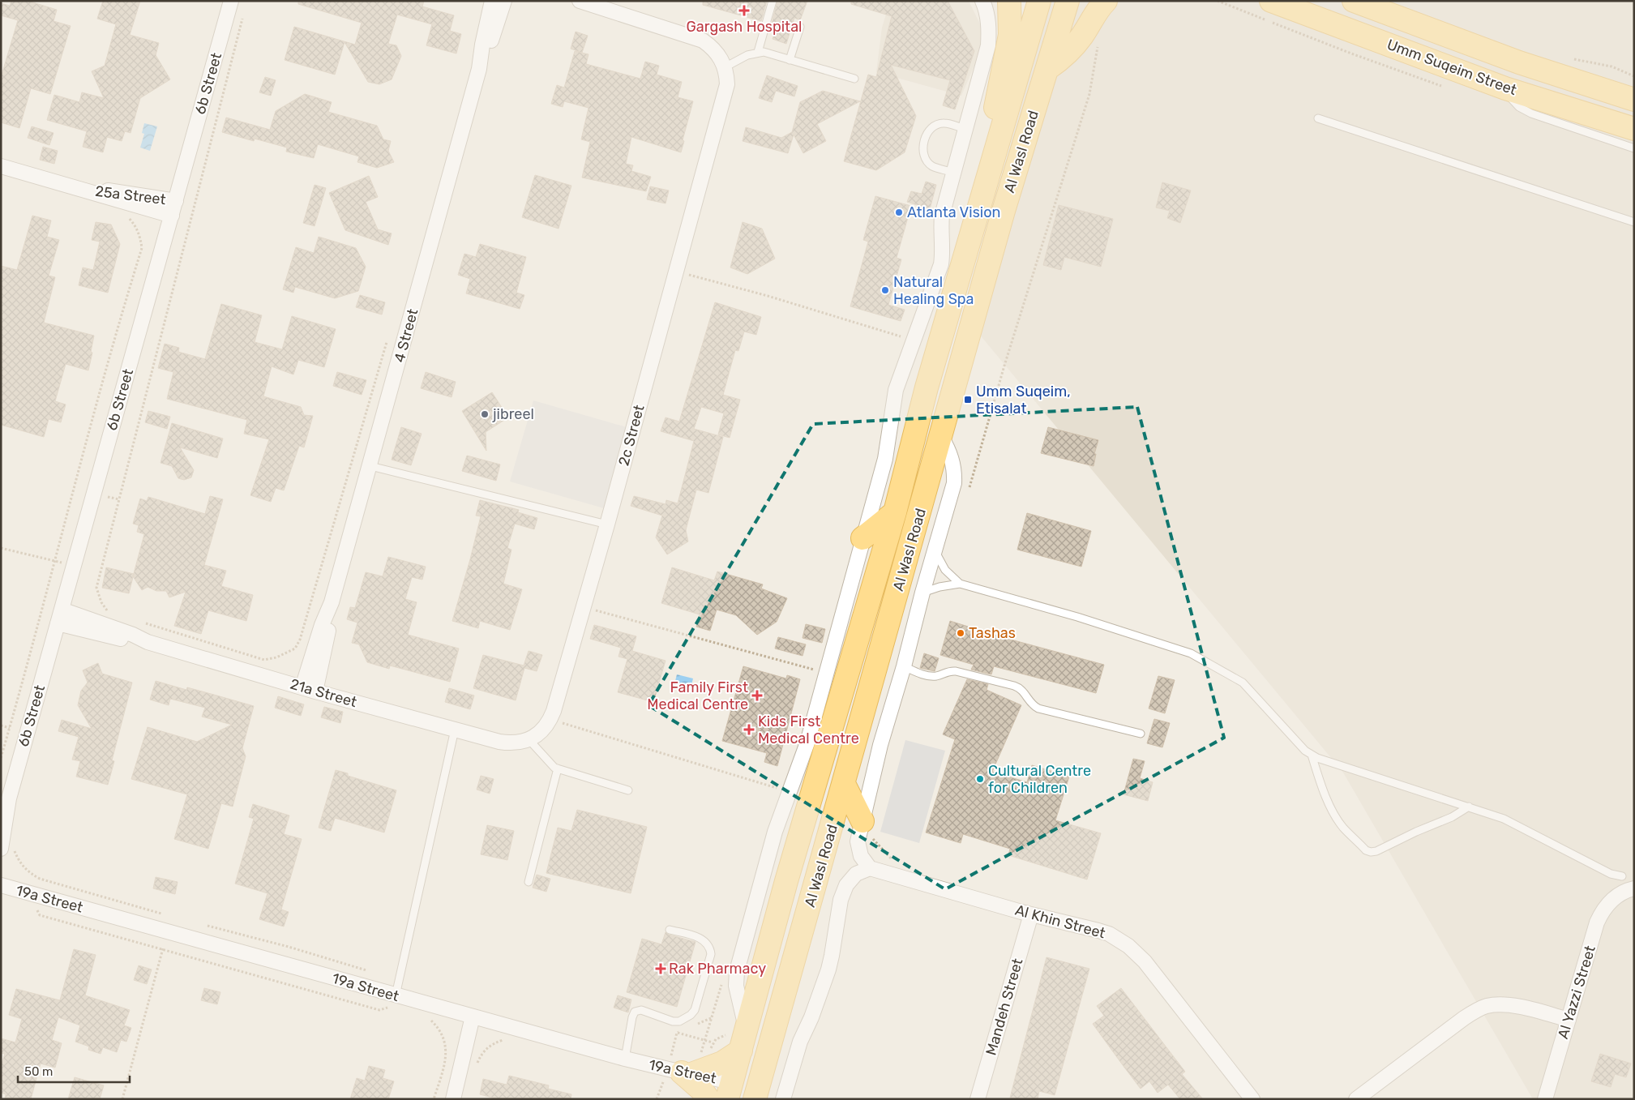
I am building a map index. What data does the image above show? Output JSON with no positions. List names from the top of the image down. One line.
{"streets":{"main road":["Umm Suqeim Street","Al Wasl Road"],"street":["6b Street","25a Street","4 Street","2c Street","21a Street","19a Street","Al Khin Street","Al Yazzi Street","Mandeh Street"]},"crossings":[["6b Street","25a Street"],["6b Street","21a Street"],["Al Wasl Road","19a Street"],["4 Street","21a Street"],["2c Street","21a Street"],["Al Khin Street","Mandeh Street"]],"places":{"health":["Gargash Hospital","Family First Medical Centre","Kids First Medical Centre","Rak Pharmacy"],"other":["Atlanta Vision","Natural Healing Spa","jibreel","Tashas","Cultural Centre for Children"],"transit":["Umm Suqeim, Etisalat"]},"scale_bar":"50 m"}
